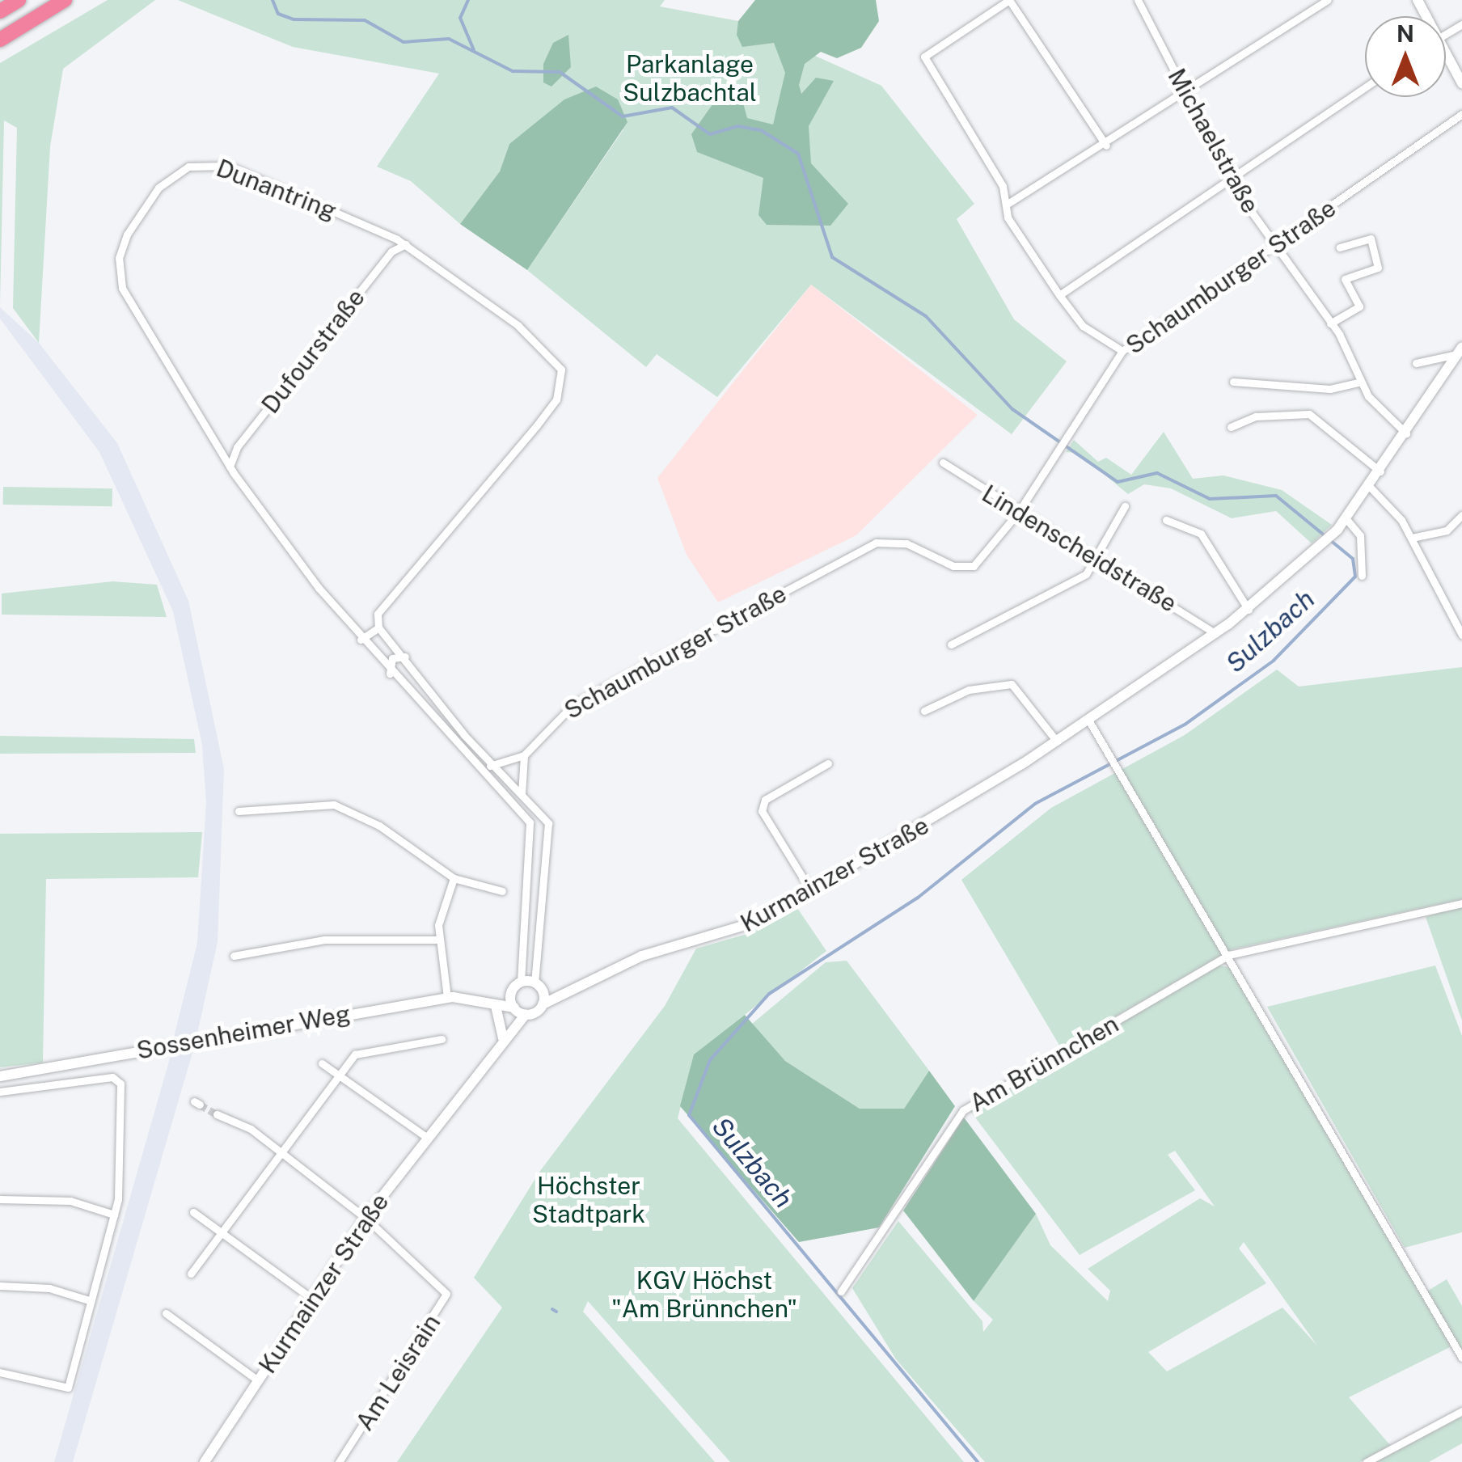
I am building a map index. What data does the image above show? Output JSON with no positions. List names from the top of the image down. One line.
{"streets":{"main road":["Kurmainzer Straße","Sossenheimer Weg"],"street":["Michaelstraße","Dunantring","Schaumburger Straße","Dufourstraße","Lindenscheidstraße","Am Brünnchen","Am Leisrain"]},"crossings":[["Michaelstraße","Schaumburger Straße"],["Michaelstraße","Kurmainzer Straße"],["Dunantring","Dufourstraße"],["Schaumburger Straße","Lindenscheidstraße"],["Lindenscheidstraße","Kurmainzer Straße"],["Kurmainzer Straße","Sossenheimer Weg"],["Kurmainzer Straße","Am Leisrain"]],"water":["Sulzbach"],"parks":["Parkanlage Sulzbachtal","Höchster Stadtpark","KGV Höchst \"Am Brünnchen\""],"north":"top"}
